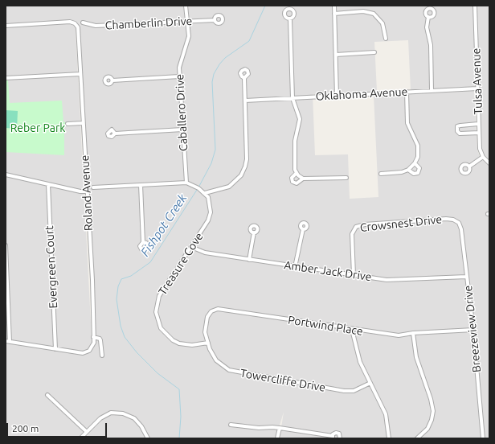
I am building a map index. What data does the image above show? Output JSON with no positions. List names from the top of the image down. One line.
{"streets":{"street":["Chamberlin Drive","Tulsa Avenue","Oklahoma Avenue","Caballero Drive","Roland Avenue","Crowsnest Drive","Treasure Cove","Evergreen Court","Amber Jack Drive","Portwind Place","Breezeview Drive","Towercliffe Drive"]},"crossings":[["Chamberlin Drive","Caballero Drive"],["Tulsa Avenue","Oklahoma Avenue"],["Crowsnest Drive","Amber Jack Drive"],["Crowsnest Drive","Breezeview Drive"],["Treasure Cove","Amber Jack Drive"],["Treasure Cove","Portwind Place"],["Treasure Cove","Towercliffe Drive"],["Amber Jack Drive","Breezeview Drive"],["Portwind Place","Breezeview Drive"],["Portwind Place","Towercliffe Drive"]],"water":["Fishpot Creek"],"parks":["Reber Park"],"scale_bar":"200 m"}
